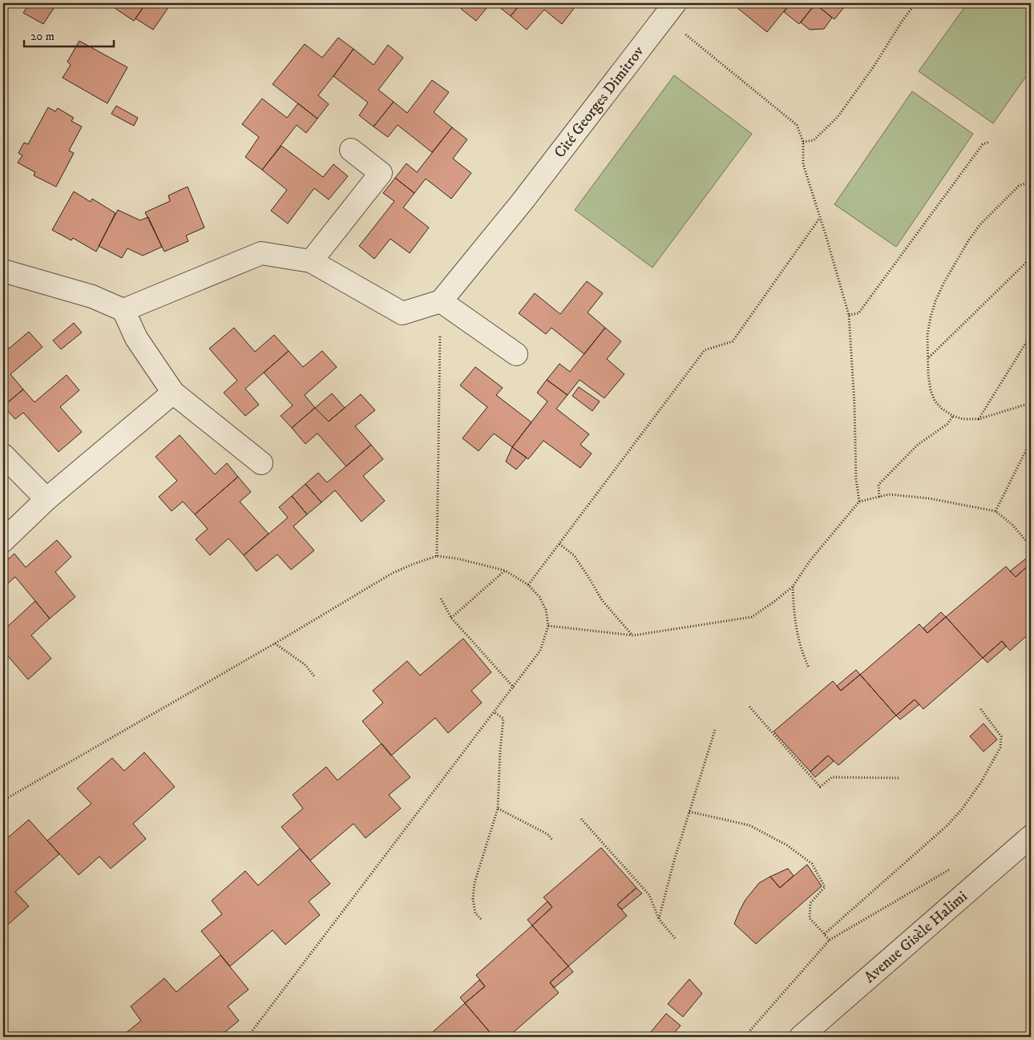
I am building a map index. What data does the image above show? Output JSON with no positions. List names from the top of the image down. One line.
{"streets":{"street":["Cité Georges Dimitrov","Avenue Gisèle Halimi"]},"scale_bar":"20 m"}
